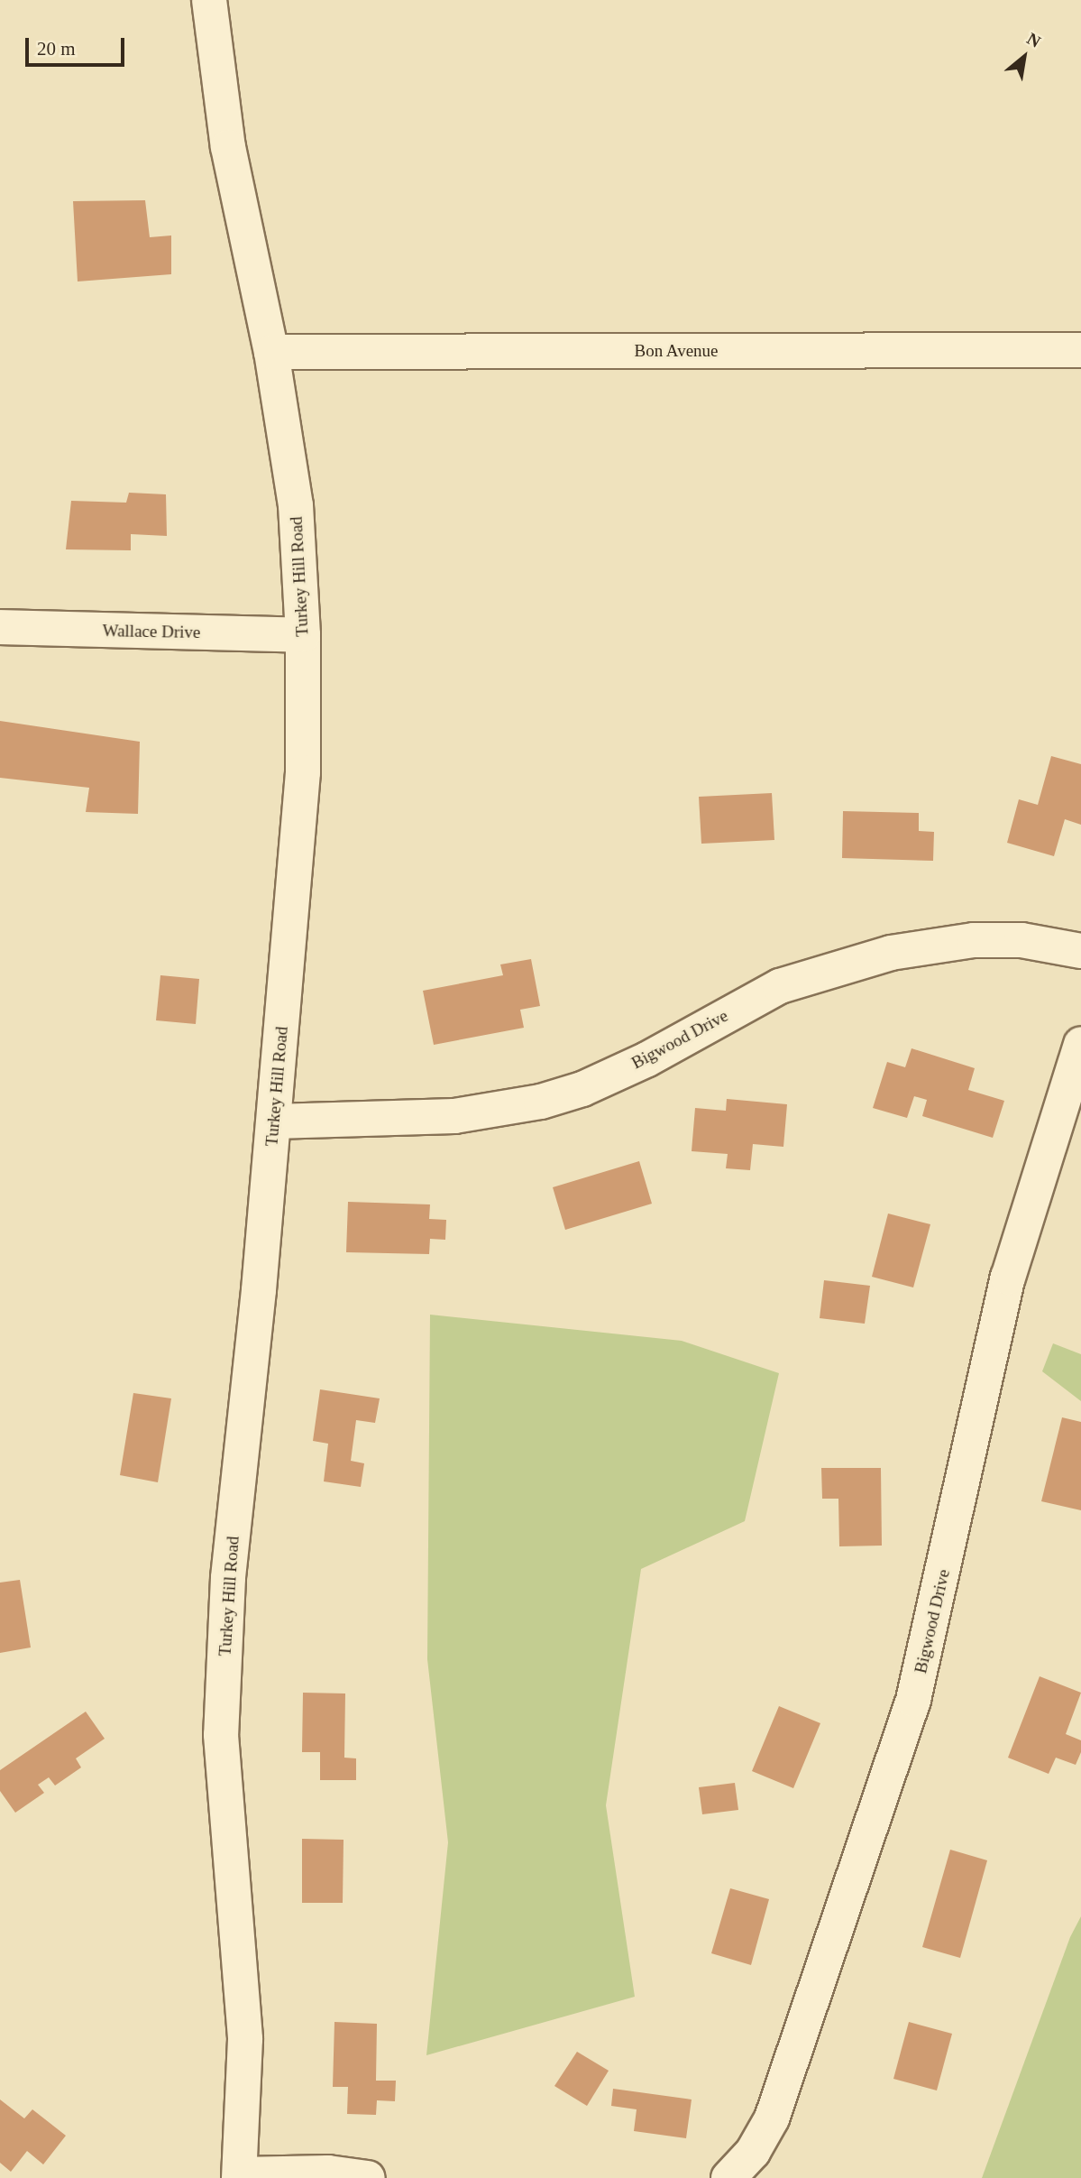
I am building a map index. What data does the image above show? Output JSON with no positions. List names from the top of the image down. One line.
{"streets":{"street":["Bon Avenue","Turkey Hill Road","Wallace Drive","Bigwood Drive"]},"crossings":[["Bon Avenue","Turkey Hill Road"],["Turkey Hill Road","Wallace Drive"],["Turkey Hill Road","Bigwood Drive"]],"scale_bar":"20 m","north":"top right"}
